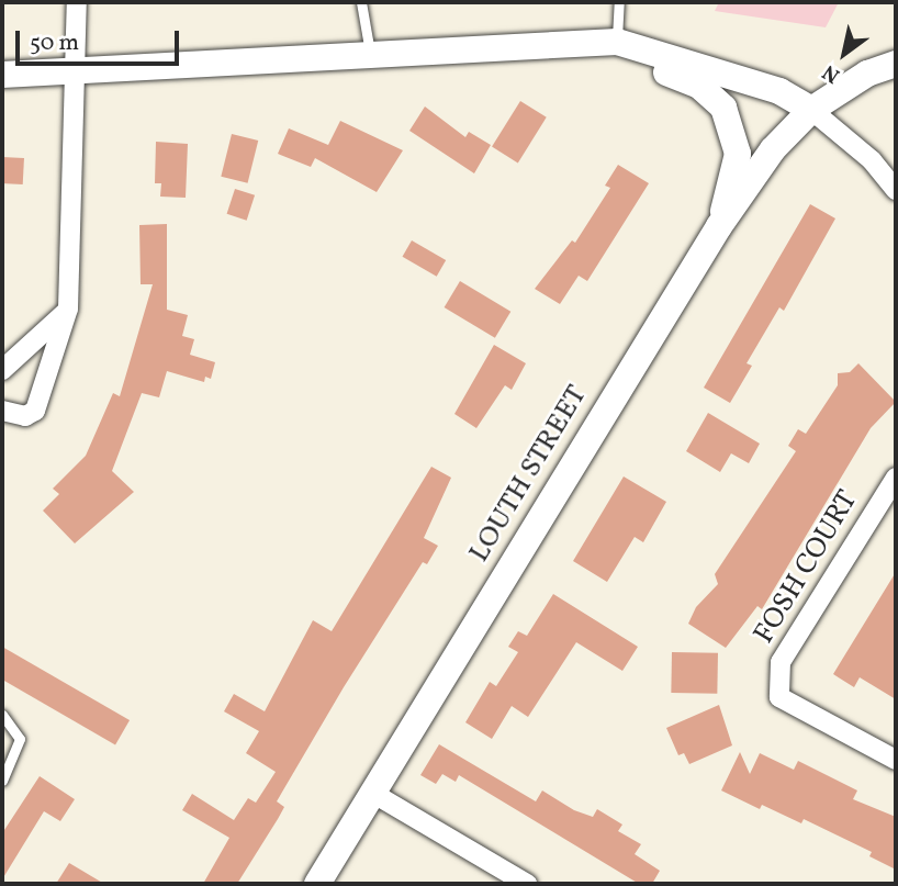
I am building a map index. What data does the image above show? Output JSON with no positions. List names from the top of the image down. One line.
{"streets":{"main road":["LOUTH STREET"],"street":["FOSH COURT"]},"scale_bar":"50 m","north":"bottom left"}
